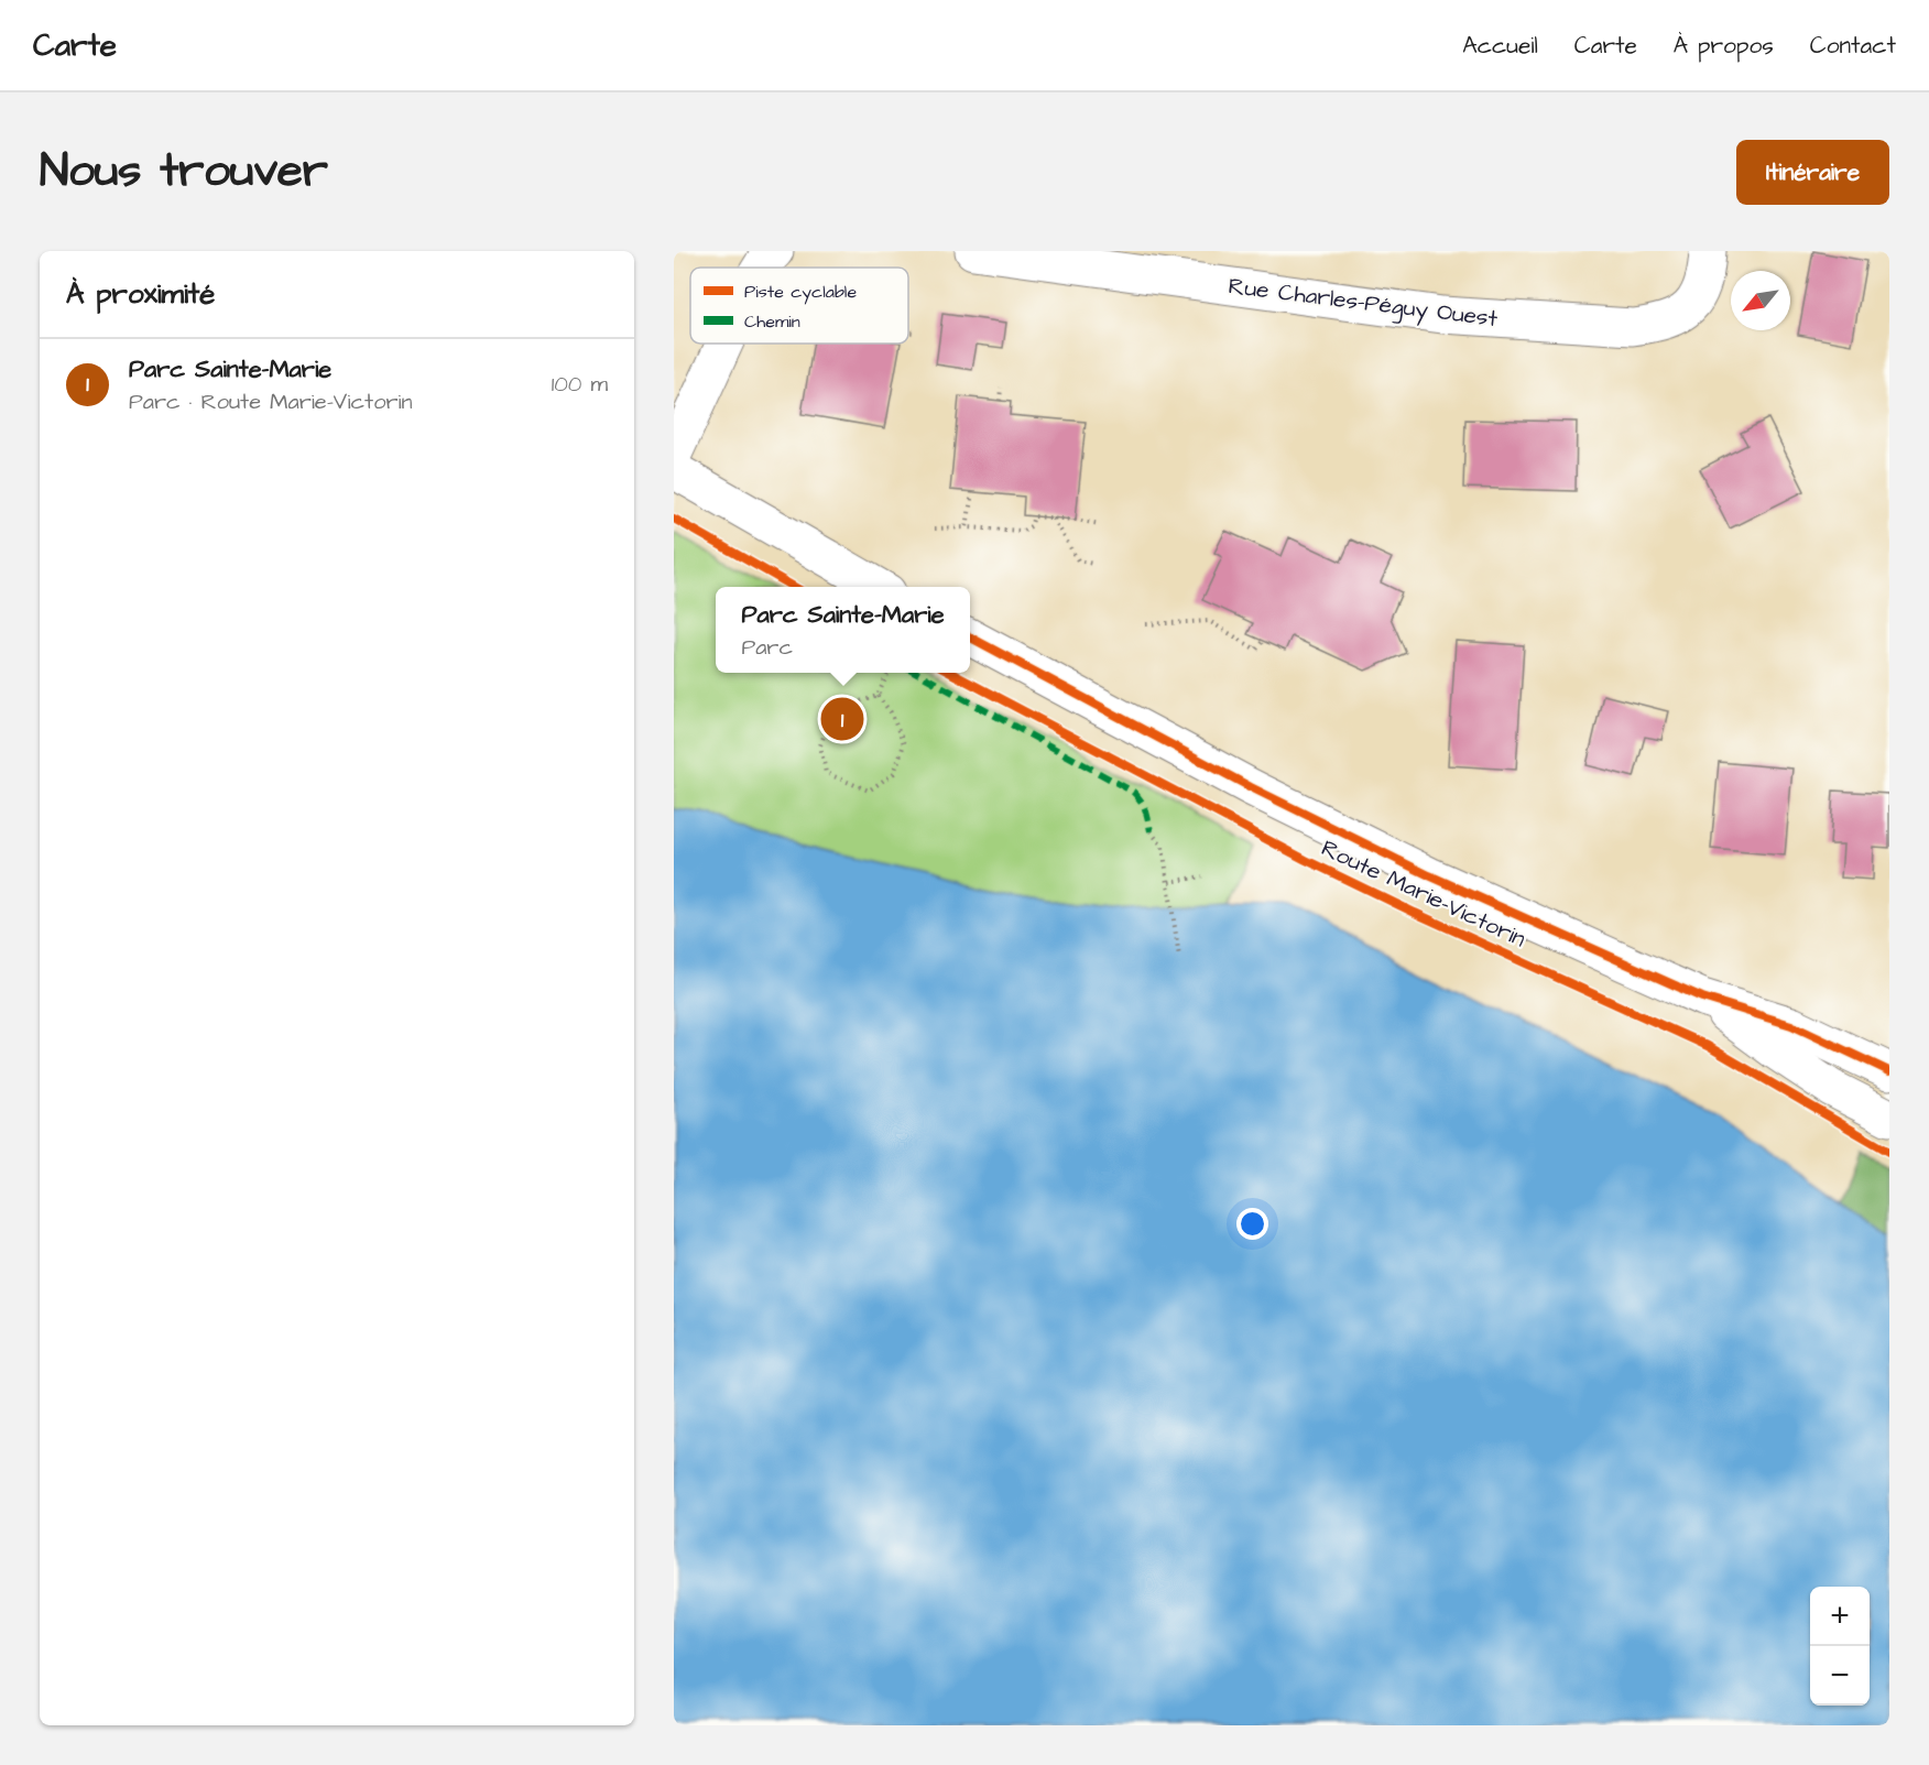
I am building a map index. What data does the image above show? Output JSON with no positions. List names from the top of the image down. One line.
{"streets":{"street":["Rue Charles-Péguy Ouest","Route Marie-Victorin"]},"legend":["Piste cyclable","Chemin"],"north":"bottom left","page":{"header":"Carte","nav":["Accueil","Carte","À propos","Contact"],"title":"Nous trouver","buttons":"Itinéraire","heading":"À proximité","list":[{"mark":"1","name":"Parc Sainte-Marie","note":"Parc · Route Marie-Victorin","value":"100 m"}],"popup":["Parc Sainte-Marie","Parc"],"pins":"1","map_buttons":["+","−"]}}
